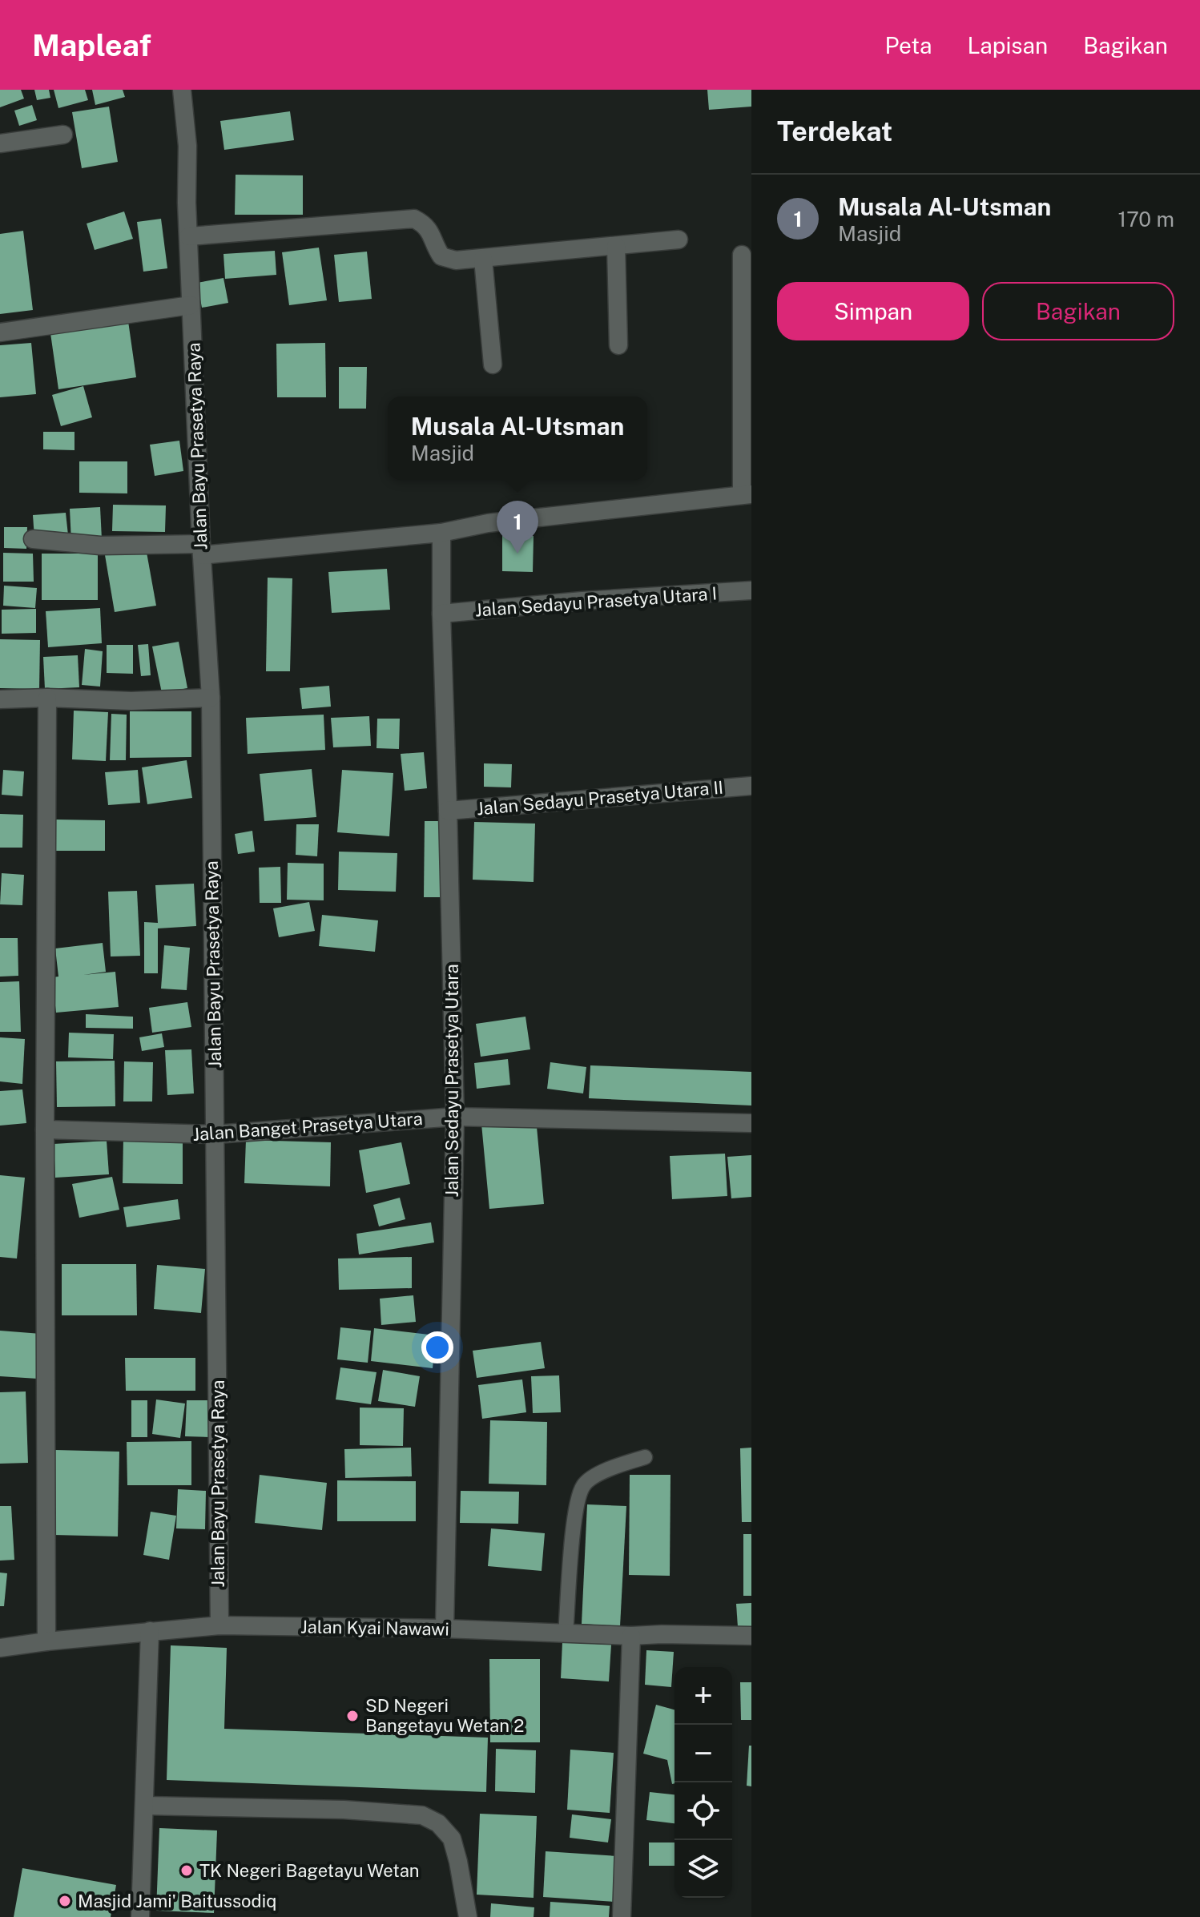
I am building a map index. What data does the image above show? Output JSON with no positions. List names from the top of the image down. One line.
{"streets":{"street":["Jalan Bayu Prasetya Raya","Jalan Sedayu Prasetya Utara I","Jalan Sedayu Prasetya Utara II","Jalan Sedayu Prasetya Utara","Jalan Banget Prasetya Utara","Jalan Kyai Nawawi"]},"crossings":[["Jalan Bayu Prasetya Raya","Jalan Banget Prasetya Utara"],["Jalan Bayu Prasetya Raya","Jalan Kyai Nawawi"],["Jalan Sedayu Prasetya Utara I","Jalan Sedayu Prasetya Utara"],["Jalan Sedayu Prasetya Utara II","Jalan Sedayu Prasetya Utara"],["Jalan Sedayu Prasetya Utara","Jalan Banget Prasetya Utara"],["Jalan Sedayu Prasetya Utara","Jalan Kyai Nawawi"]],"places":["SD Negeri Bangetayu Wetan 2","TK Negeri Bagetayu Wetan","Masjid Jami' Baitussodiq"],"page":{"header":"Mapleaf","nav":["Peta","Lapisan","Bagikan"],"heading":"Terdekat","list":[{"mark":"1","name":"Musala Al-Utsman","note":"Masjid","value":"170 m"}],"buttons":["Simpan","Bagikan"],"popup":["Musala Al-Utsman","Masjid"],"pins":"1","map_buttons":["+","−"]}}
